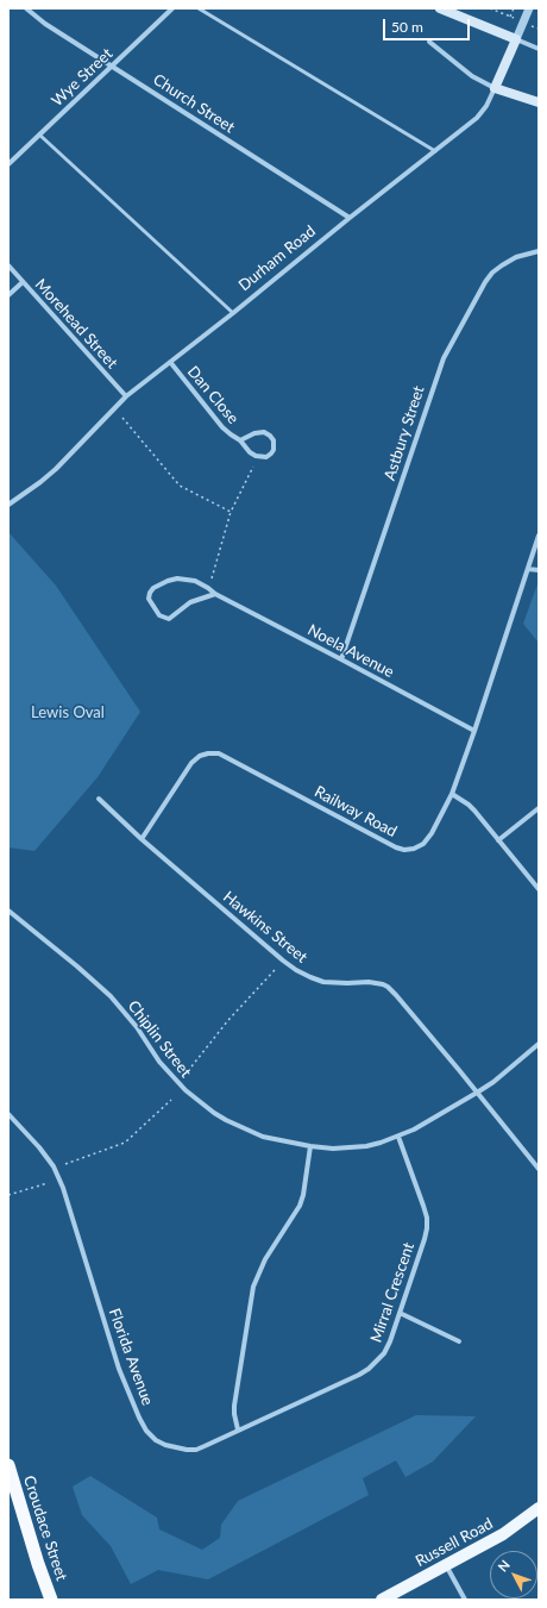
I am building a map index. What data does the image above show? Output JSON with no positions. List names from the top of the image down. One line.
{"streets":{"highway":["Croudace Street"],"main road":["Durham Road","Russell Road"],"street":["Wye Street","Church Street","Morehead Street","Dan Close","Astbury Street","Noela Avenue","Railway Road","Hawkins Street","Chiplin Street","Mirral Crescent","Florida Avenue"]},"crossings":[["Wye Street","Church Street"],["Church Street","Durham Road"],["Durham Road","Morehead Street"],["Durham Road","Dan Close"],["Astbury Street","Noela Avenue"],["Noela Avenue","Railway Road"],["Railway Road","Hawkins Street"],["Hawkins Street","Chiplin Street"],["Chiplin Street","Mirral Crescent"],["Mirral Crescent","Florida Avenue"]],"parks":["Lewis Oval"],"scale_bar":"50 m","north":"top left"}
